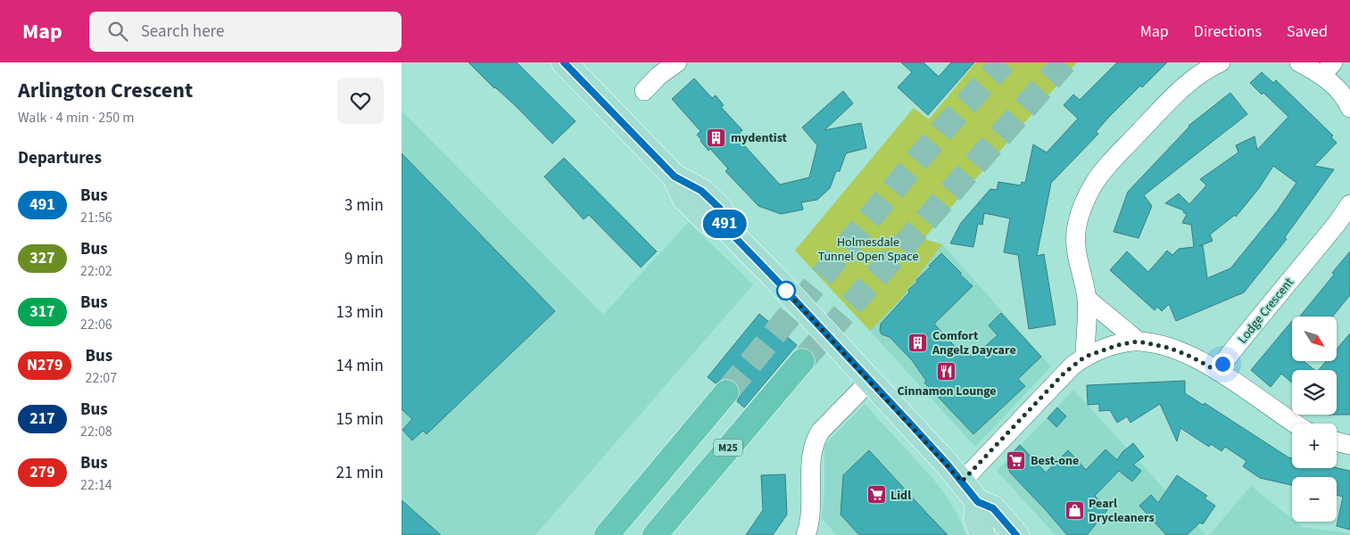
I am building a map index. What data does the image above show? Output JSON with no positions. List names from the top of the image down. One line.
{"streets":{"highway":["M25"],"street":["Lodge Crescent"]},"parks":["Holmesdale Tunnel Open Space"],"places":{"building":["mydentist","Comfort Angelz Daycare"],"restaurant":["Cinnamon Lounge"],"supermarket":["Best-one","Lidl"],"shop":["Pearl Drycleaners"]},"lines":["bus line 491"],"north":"bottom right","page":{"header":"Map","search":"Search here","nav":["Map","Directions","Saved"],"heading":[["Arlington Crescent","Walk · 4 min · 250 m"],"Departures"],"on_map":"491","list":[{"mark":"491","name":"Bus","note":"21:56","value":"3 min"},{"mark":"327","name":"Bus","note":"22:02","value":"9 min"},{"mark":"317","name":"Bus","note":"22:06","value":"13 min"},{"mark":"N279","name":"Bus","note":"22:07","value":"14 min"},{"mark":"217","name":"Bus","note":"22:08","value":"15 min"},{"mark":"279","name":"Bus","note":"22:14","value":"21 min"}],"map_buttons":["+","−"]}}
